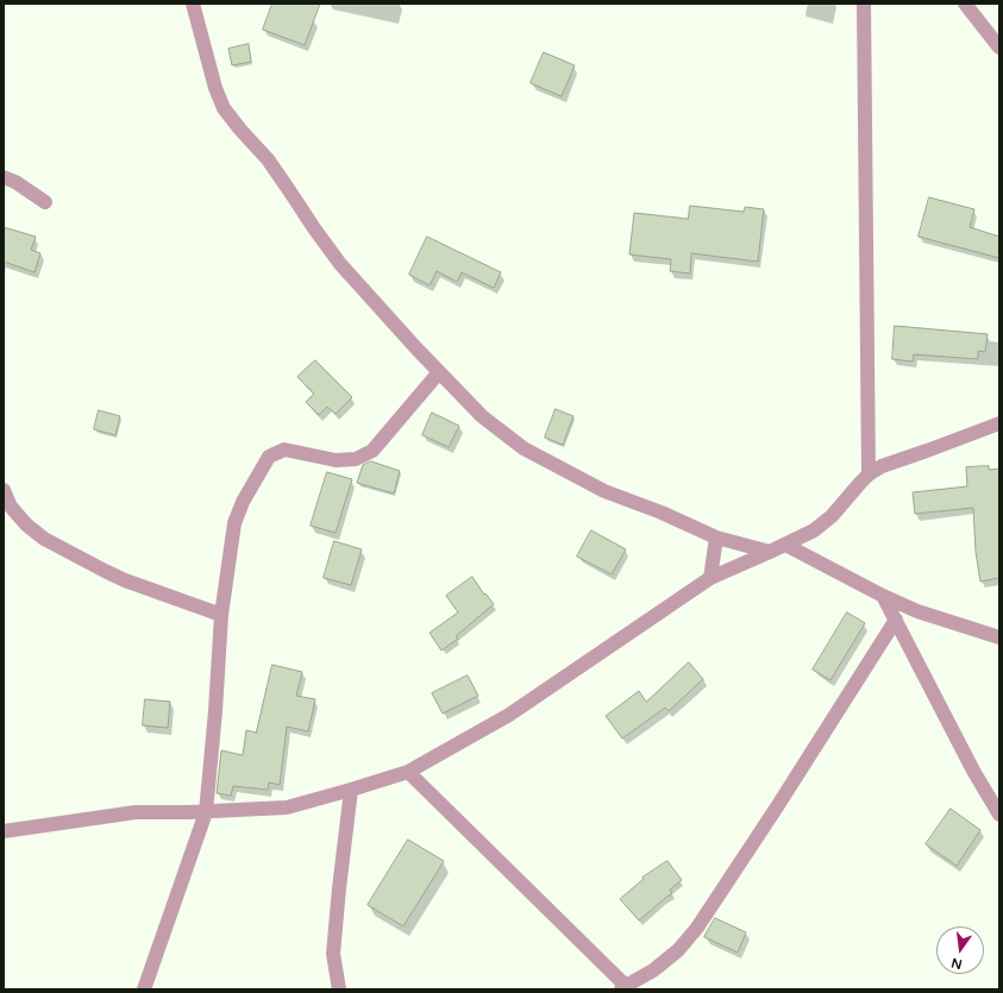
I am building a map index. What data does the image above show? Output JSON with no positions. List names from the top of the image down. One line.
{"north":"bottom"}
